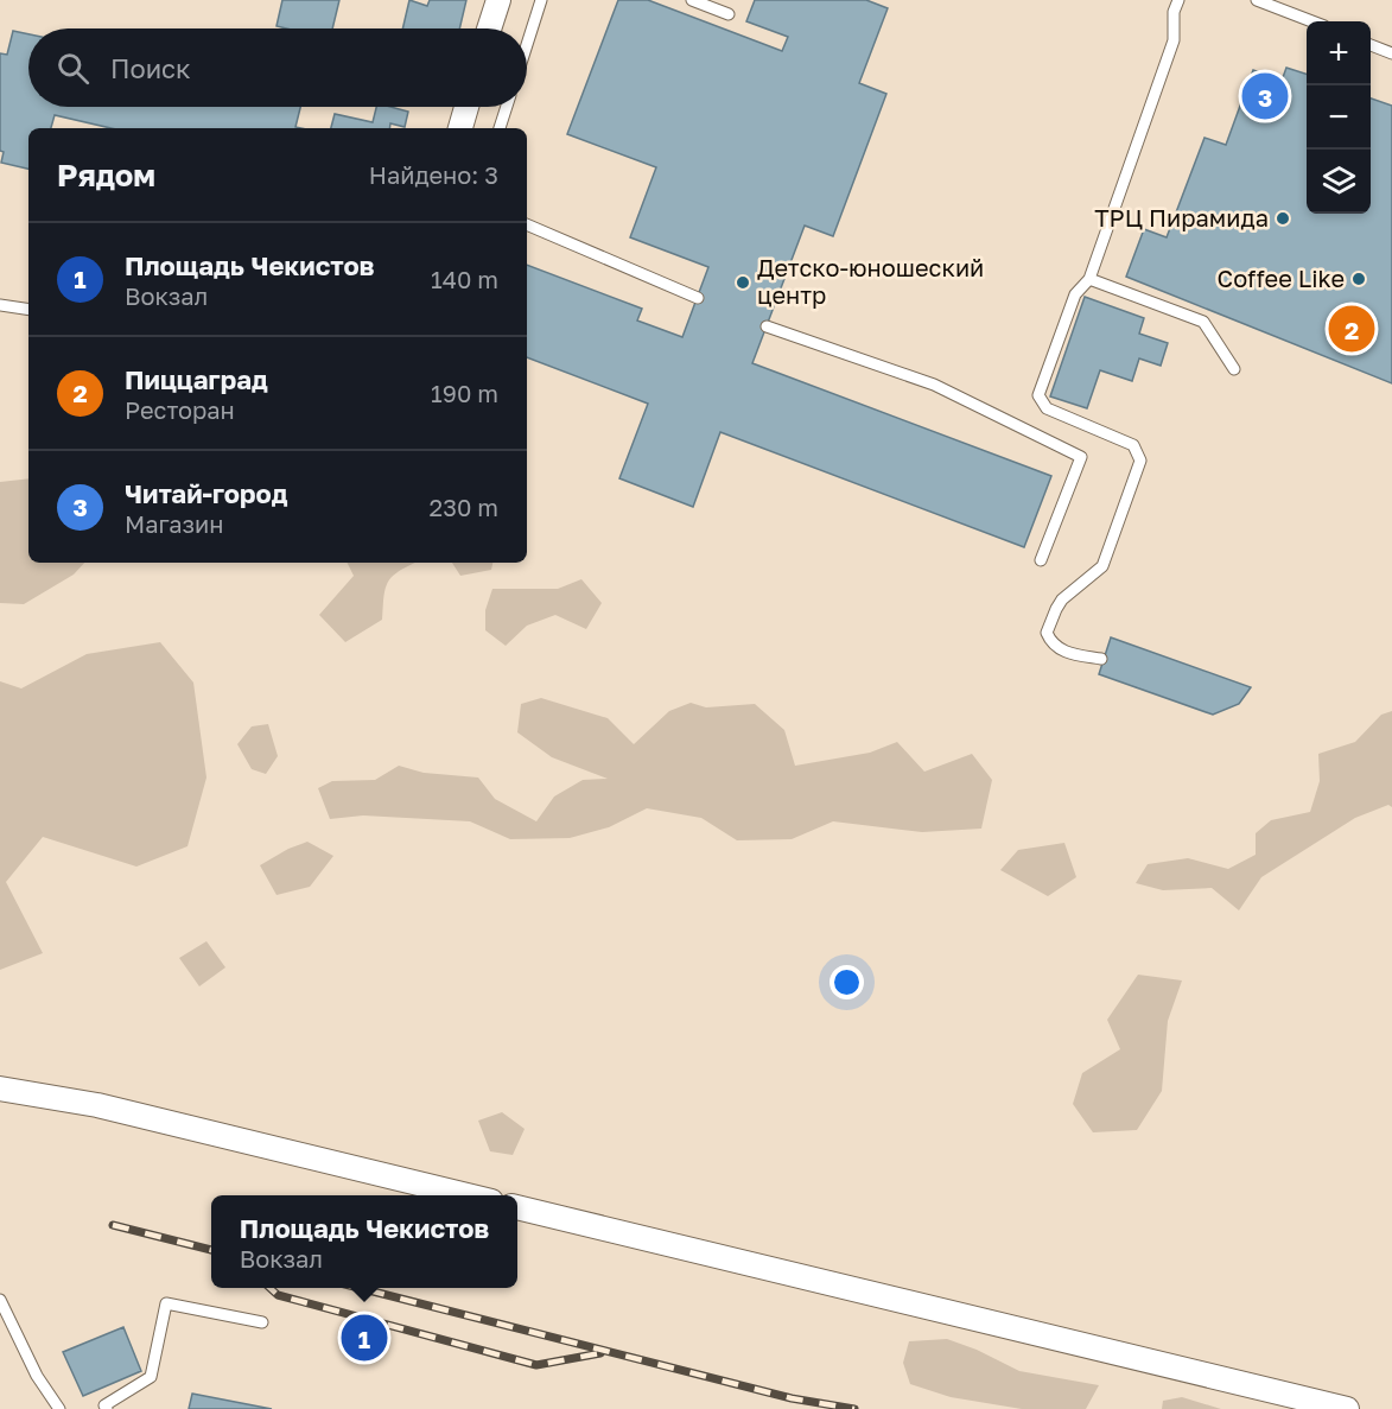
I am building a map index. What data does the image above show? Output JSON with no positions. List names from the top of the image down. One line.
{"places":["ТРЦ Пирамида","Coffee Like","Детско-юношеский центр"],"page":{"map_buttons":["+","−"],"search":"Поиск","pins":["3","2","1"],"heading":["Рядом","Найдено: 3"],"list":[{"mark":"1","name":"Площадь Чекистов","note":"Вокзал","value":"140 m"},{"mark":"2","name":"Пиццаград","note":"Ресторан","value":"190 m"},{"mark":"3","name":"Читай-город","note":"Магазин","value":"230 m"}],"popup":["Площадь Чекистов","Вокзал"]}}
